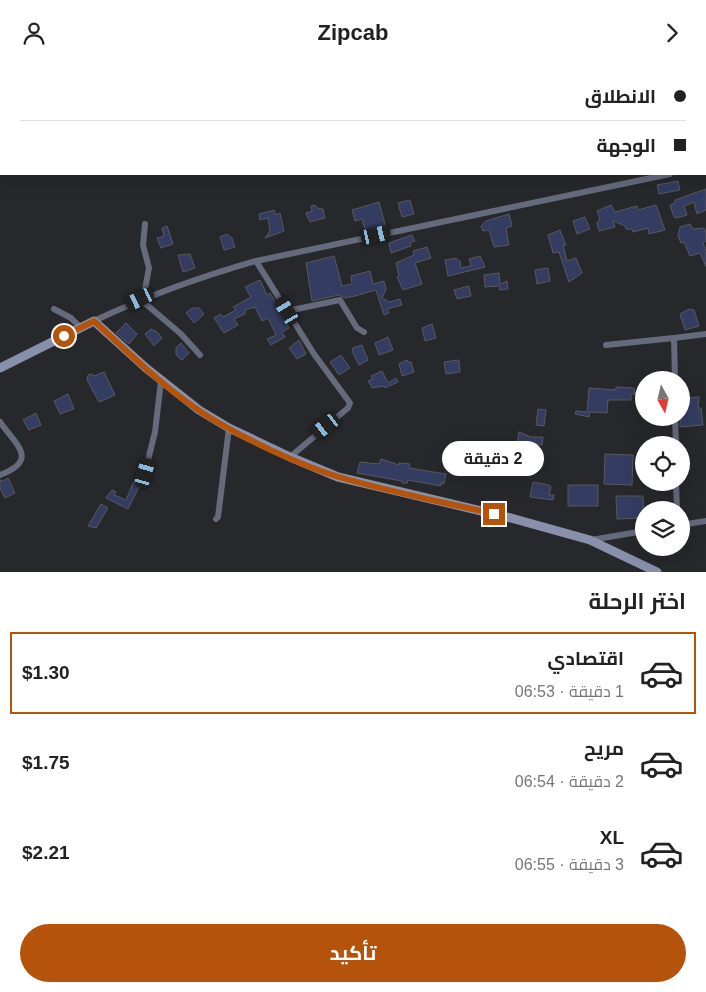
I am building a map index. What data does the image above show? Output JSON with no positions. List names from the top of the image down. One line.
{"north":"bottom","page":{"header":"Zipcab","banner":["الانطلاق","الوجهة"],"bubble":"2 دقيقة","heading":"اختر الرحلة","list":[{"name":"اقتصادي","note":"1 دقيقة · 06:53","value":"$1.30"},{"name":"مريح","note":"2 دقيقة · 06:54","value":"$1.75"},{"name":"XL","note":"3 دقيقة · 06:55","value":"$2.21"}],"buttons":"تأكيد"}}
